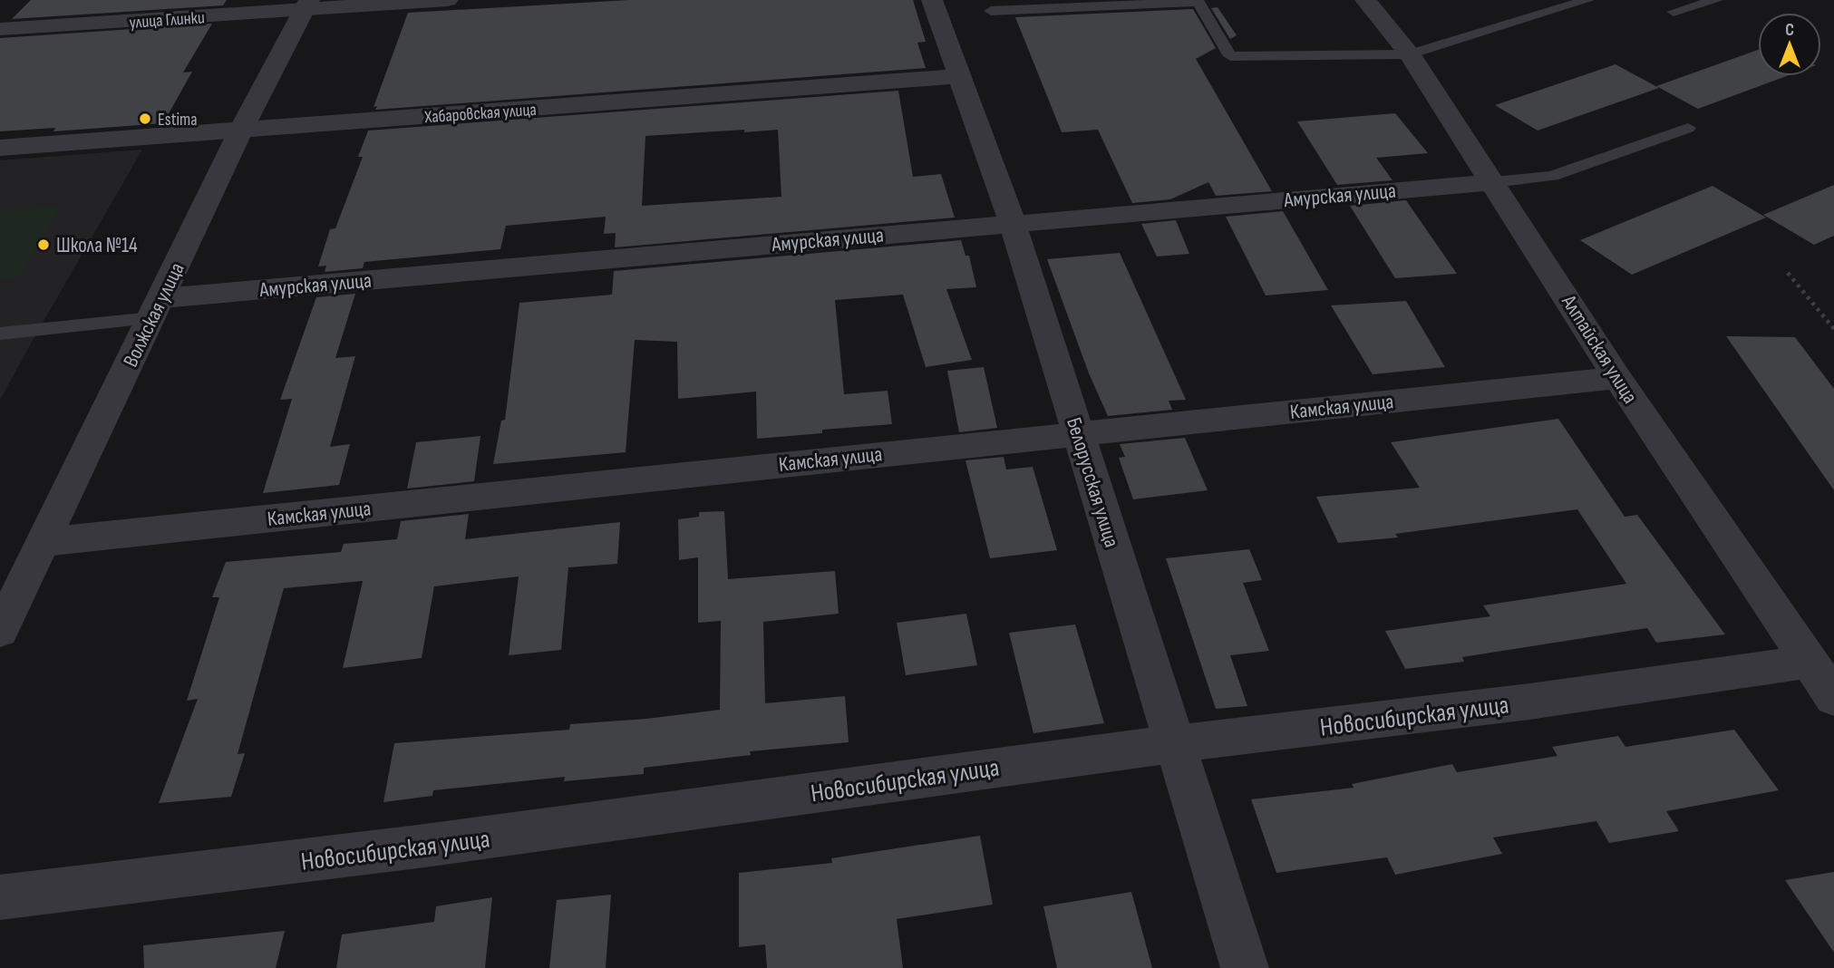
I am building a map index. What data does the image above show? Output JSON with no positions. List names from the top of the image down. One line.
{"streets":{"street":["улица Глинки","Хабаровская улица","Амурская улица","Волжская улица","Алтайская улица","Камская улица","Белорусская улица","Новосибирская улица"]},"crossings":[["улица Глинки","Волжская улица"],["Хабаровская улица","Волжская улица"],["Хабаровская улица","Белорусская улица"],["Амурская улица","Волжская улица"],["Амурская улица","Алтайская улица"],["Амурская улица","Белорусская улица"],["Волжская улица","Камская улица"],["Алтайская улица","Камская улица"],["Алтайская улица","Новосибирская улица"],["Камская улица","Белорусская улица"],["Белорусская улица","Новосибирская улица"]],"places":["Estima","Школа №14"],"north":"top"}
